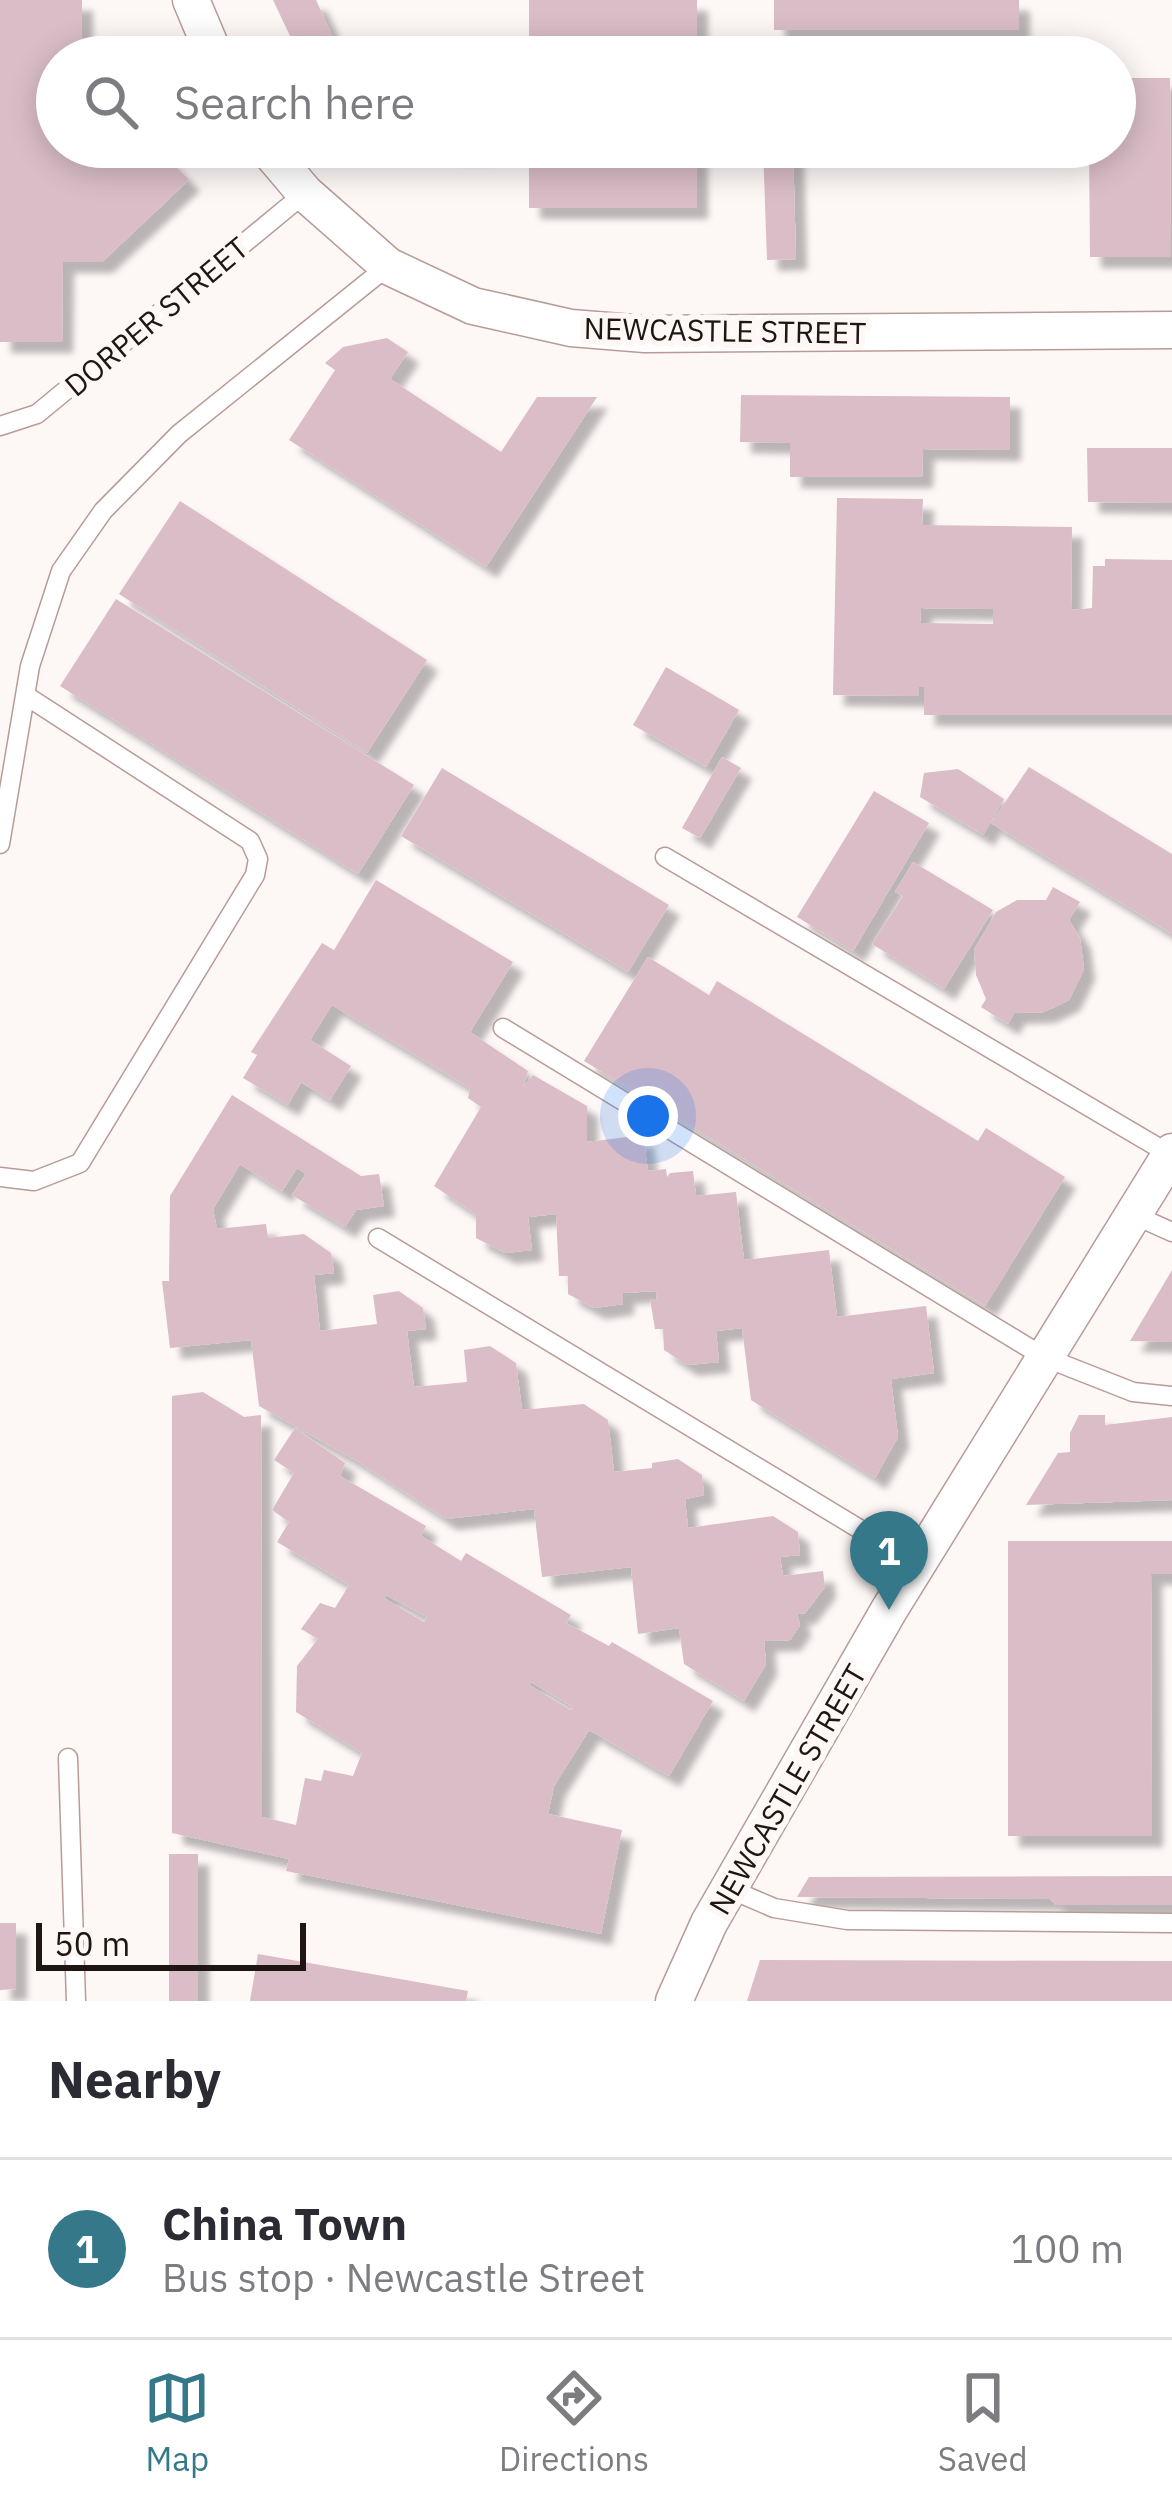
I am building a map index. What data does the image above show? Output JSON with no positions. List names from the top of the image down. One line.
{"streets":{"street":["NEWCASTLE STREET"],"lane":["DORPER STREET"]},"crossings":[["DORPER STREET","NEWCASTLE STREET"]],"scale_bar":"50 m","page":{"search":"Search here","pins":"1","scale":"50 m","heading":"Nearby","list":[{"mark":"1","name":"China Town","note":"Bus stop · Newcastle Street","value":"100 m"}],"nav":["Map","Directions","Saved"]}}
